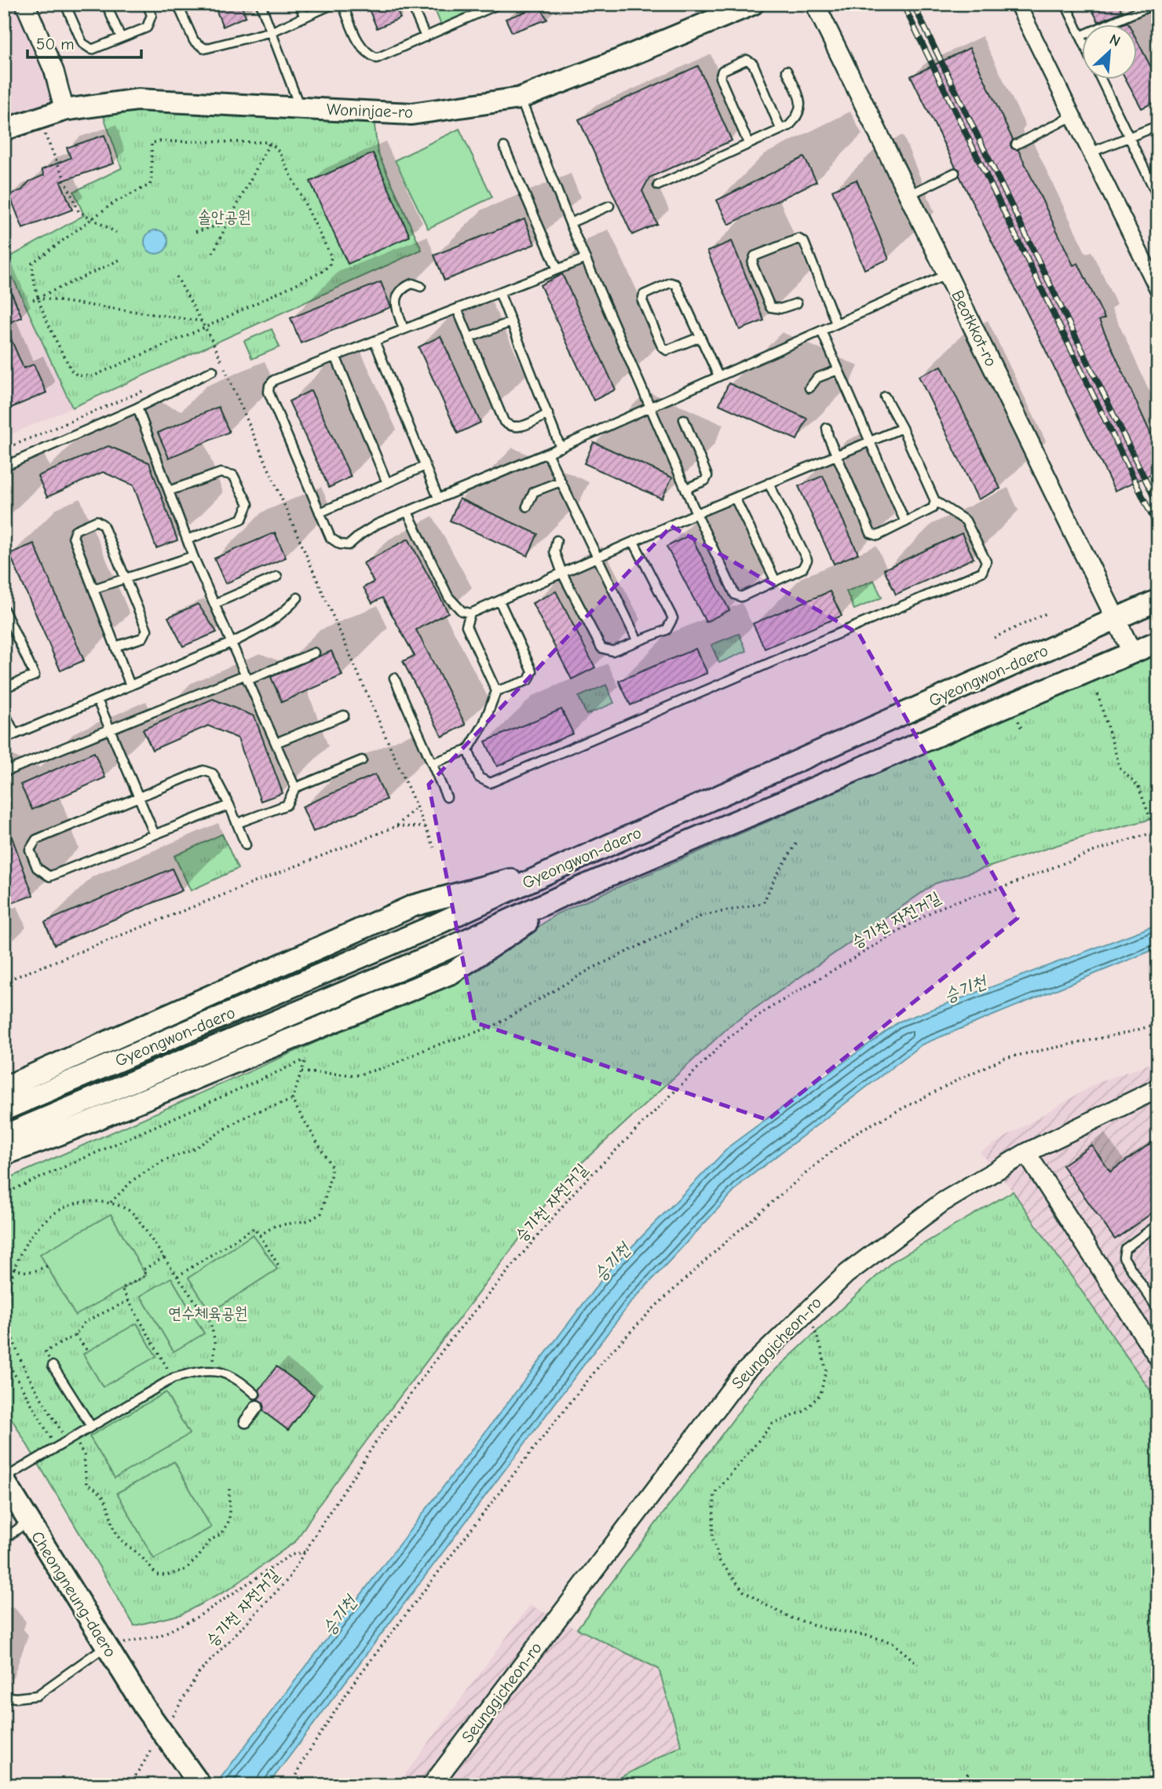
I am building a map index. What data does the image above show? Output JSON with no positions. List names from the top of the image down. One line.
{"streets":{"main road":["Woninjae-ro","Gyeongwon-daero","Cheongneung-daero"],"street":["Beotkkot-ro","Seunggicheon-ro"],"path":["승기천 자전거길"]},"crossings":[["Beotkkot-ro","Gyeongwon-daero"]],"water":["승기천"],"parks":["솔안공원","연수체육공원"],"scale_bar":"50 m","north":"top right"}
